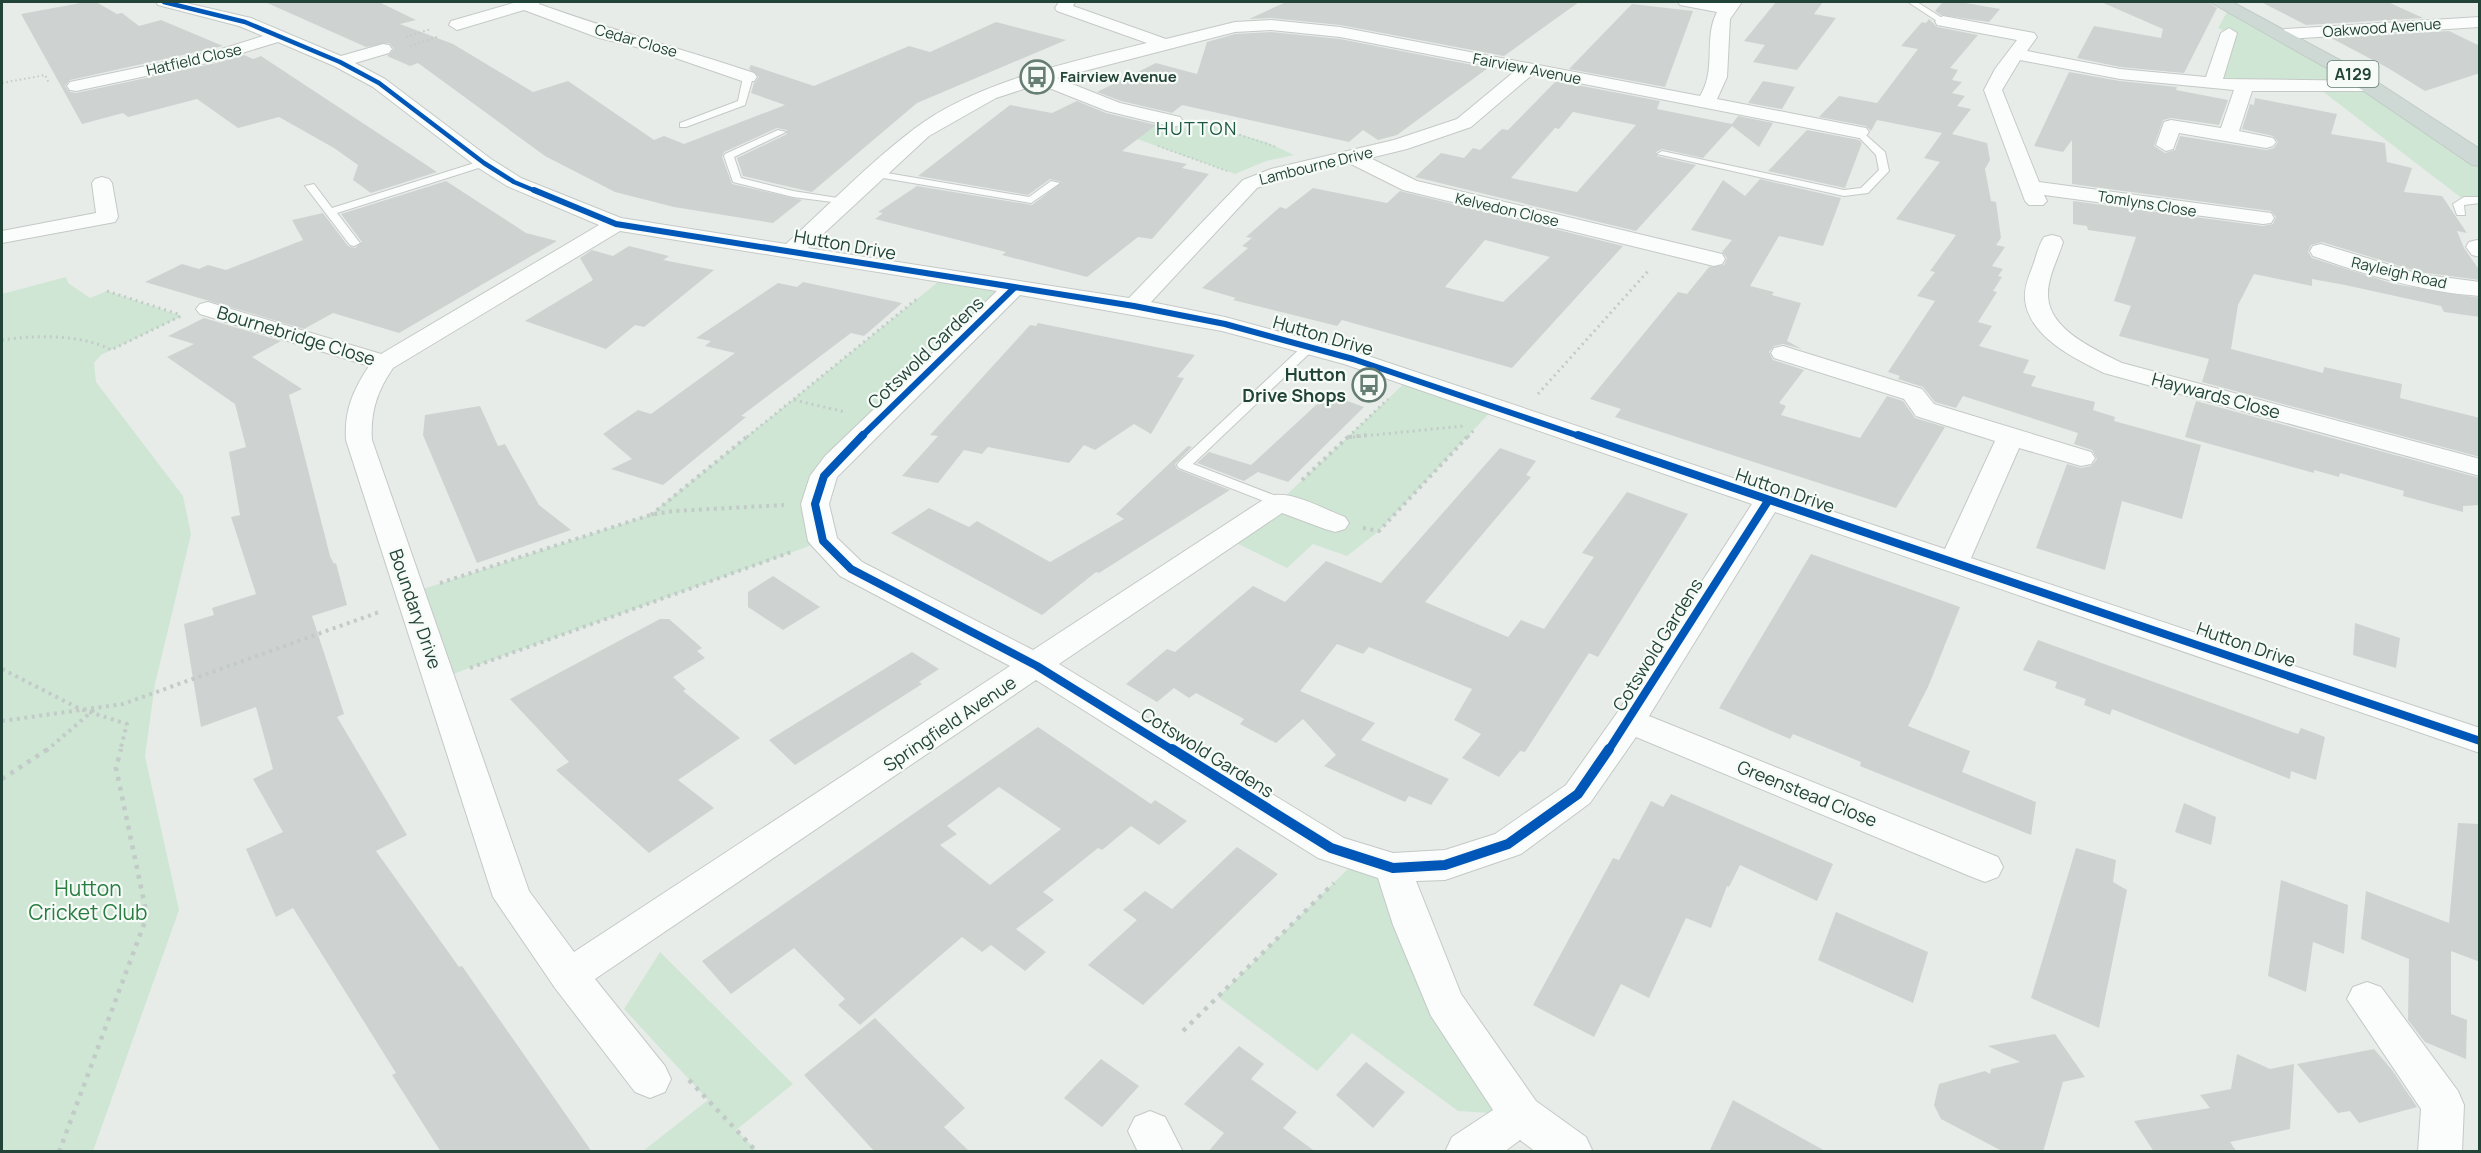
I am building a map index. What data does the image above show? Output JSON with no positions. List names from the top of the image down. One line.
{"streets":{"main road":["A129"],"street":["Oakwood Avenue","Cedar Close","Hatfield Close","Fairview Avenue","Lambourne Drive","Tomlyns Close","Kelvedon Close","Hutton Drive","Rayleigh Road","Bournebridge Close","Cotswold Gardens","Haywards Close","Boundary Drive","Springfield Avenue","Greenstead Close"]},"crossings":[["Oakwood Avenue","A129"],["Hatfield Close","Hutton Drive"],["Fairview Avenue","Lambourne Drive"],["Fairview Avenue","Hutton Drive"],["Lambourne Drive","Kelvedon Close"],["Lambourne Drive","Hutton Drive"],["Hutton Drive","Cotswold Gardens"],["Hutton Drive","Boundary Drive"],["Bournebridge Close","Boundary Drive"],["Cotswold Gardens","Springfield Avenue"],["Cotswold Gardens","Greenstead Close"],["Boundary Drive","Springfield Avenue"]],"districts":["HUTTON"],"parks":["Hutton Cricket Club"],"places":{"bus stop":["Fairview Avenue","Hutton Drive Shops"]}}
